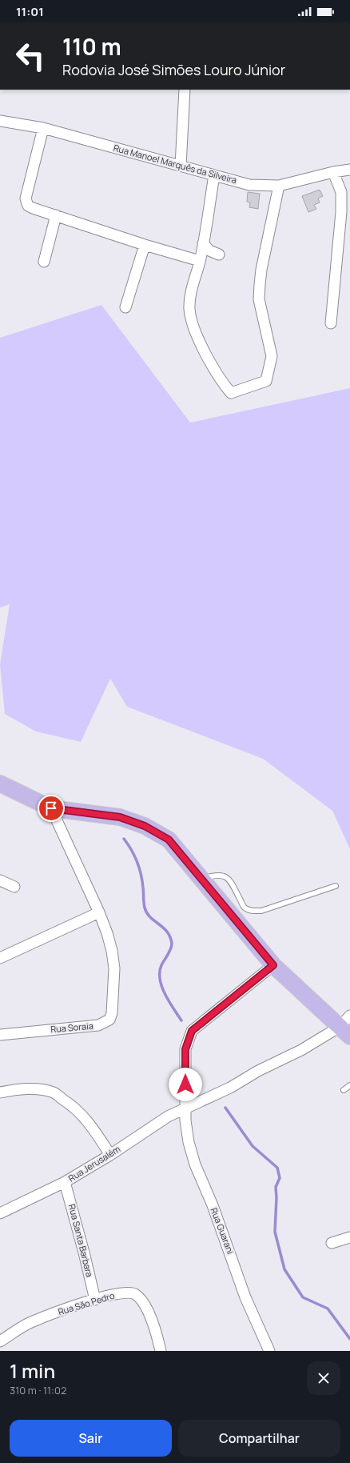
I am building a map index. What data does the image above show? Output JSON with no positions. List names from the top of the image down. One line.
{"streets":{"street":["Rua Manoel Marquês da Silveira","Rua Soraia","Rua Jerusalém","Rua Guarani","Rua Santa Barbara","Rua São Pedro"]},"crossings":[["Rua Jerusalém","Rua Guarani"],["Rua Jerusalém","Rua Santa Barbara"],["Rua Santa Barbara","Rua São Pedro"]],"page":{"status":"11:01","turn":["110 m","Rodovia José Simões Louro Júnior"],"heading":["1 min","310 m · 11:02"],"buttons":["Sair","Compartilhar"]}}
